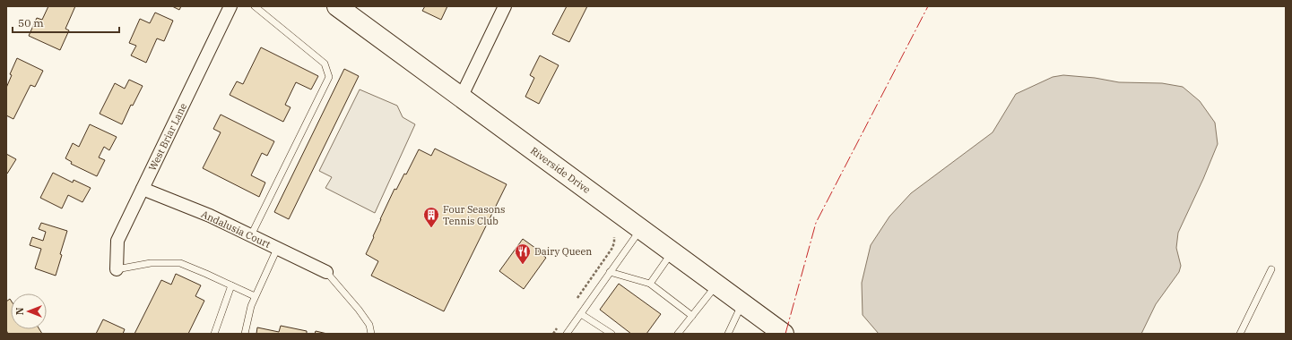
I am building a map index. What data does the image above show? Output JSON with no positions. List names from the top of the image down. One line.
{"streets":{"main road":["Riverside Drive"],"street":["West Briar Lane","Andalusia Court"]},"crossings":[["West Briar Lane","Andalusia Court"]],"places":{"building":["Four Seasons Tennis Club"],"restaurant":["Dairy Queen"]},"scale_bar":"50 m","north":"left"}
